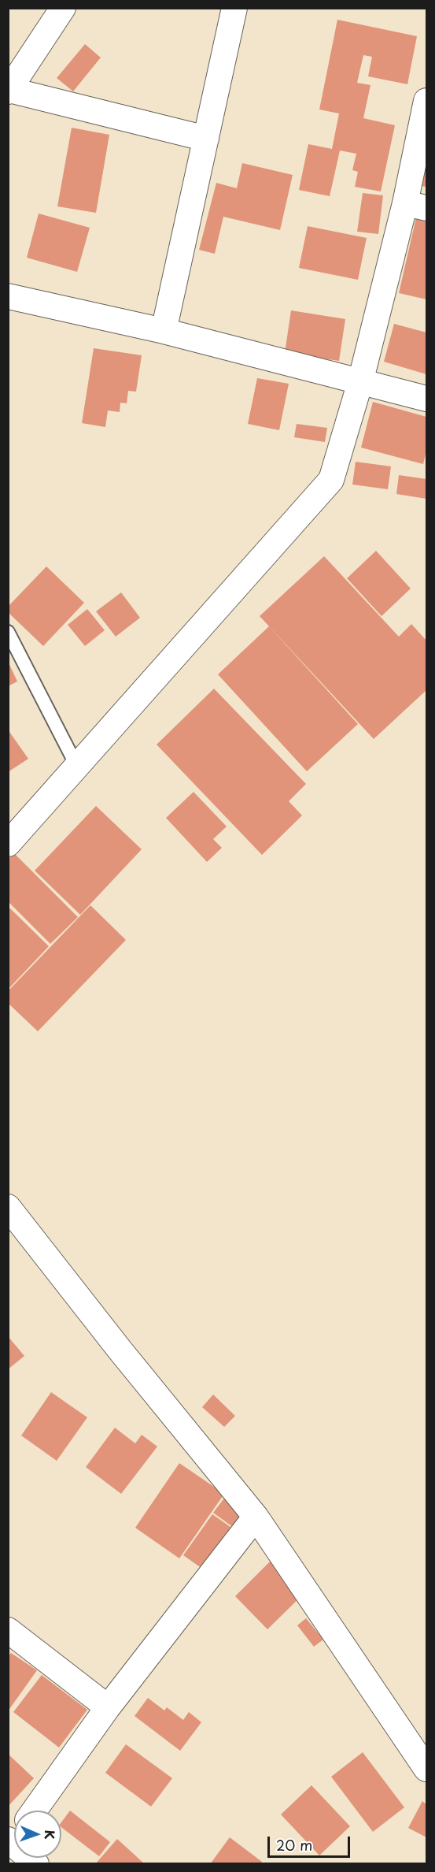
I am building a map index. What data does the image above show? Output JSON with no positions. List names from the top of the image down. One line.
{"scale_bar":"20 m","north":"right"}
